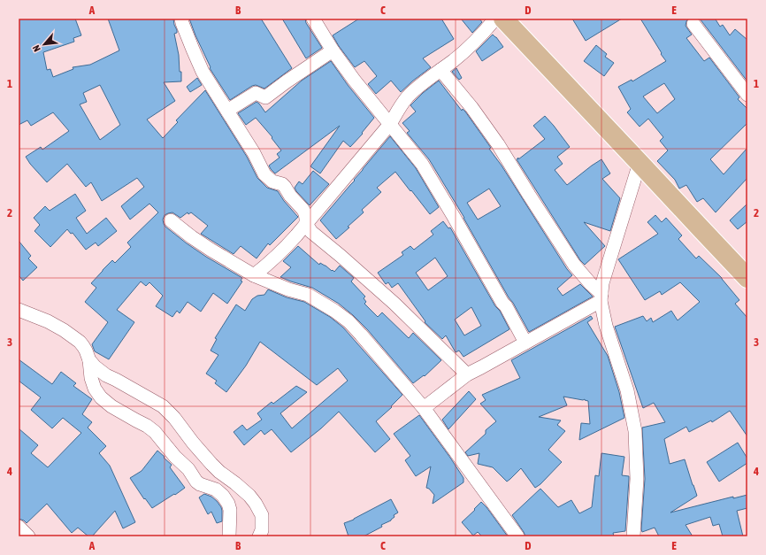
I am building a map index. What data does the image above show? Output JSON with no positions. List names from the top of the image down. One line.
{"north":"bottom left","grid":{"columns":["A","B","C","D","E"],"rows":["1","2","3","4"]}}
